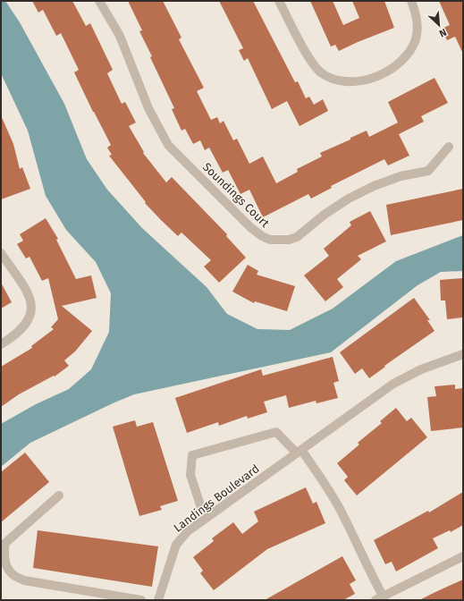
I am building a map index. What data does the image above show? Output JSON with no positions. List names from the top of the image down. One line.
{"streets":{"street":["Soundings Court","Landings Boulevard"]},"north":"bottom right"}
